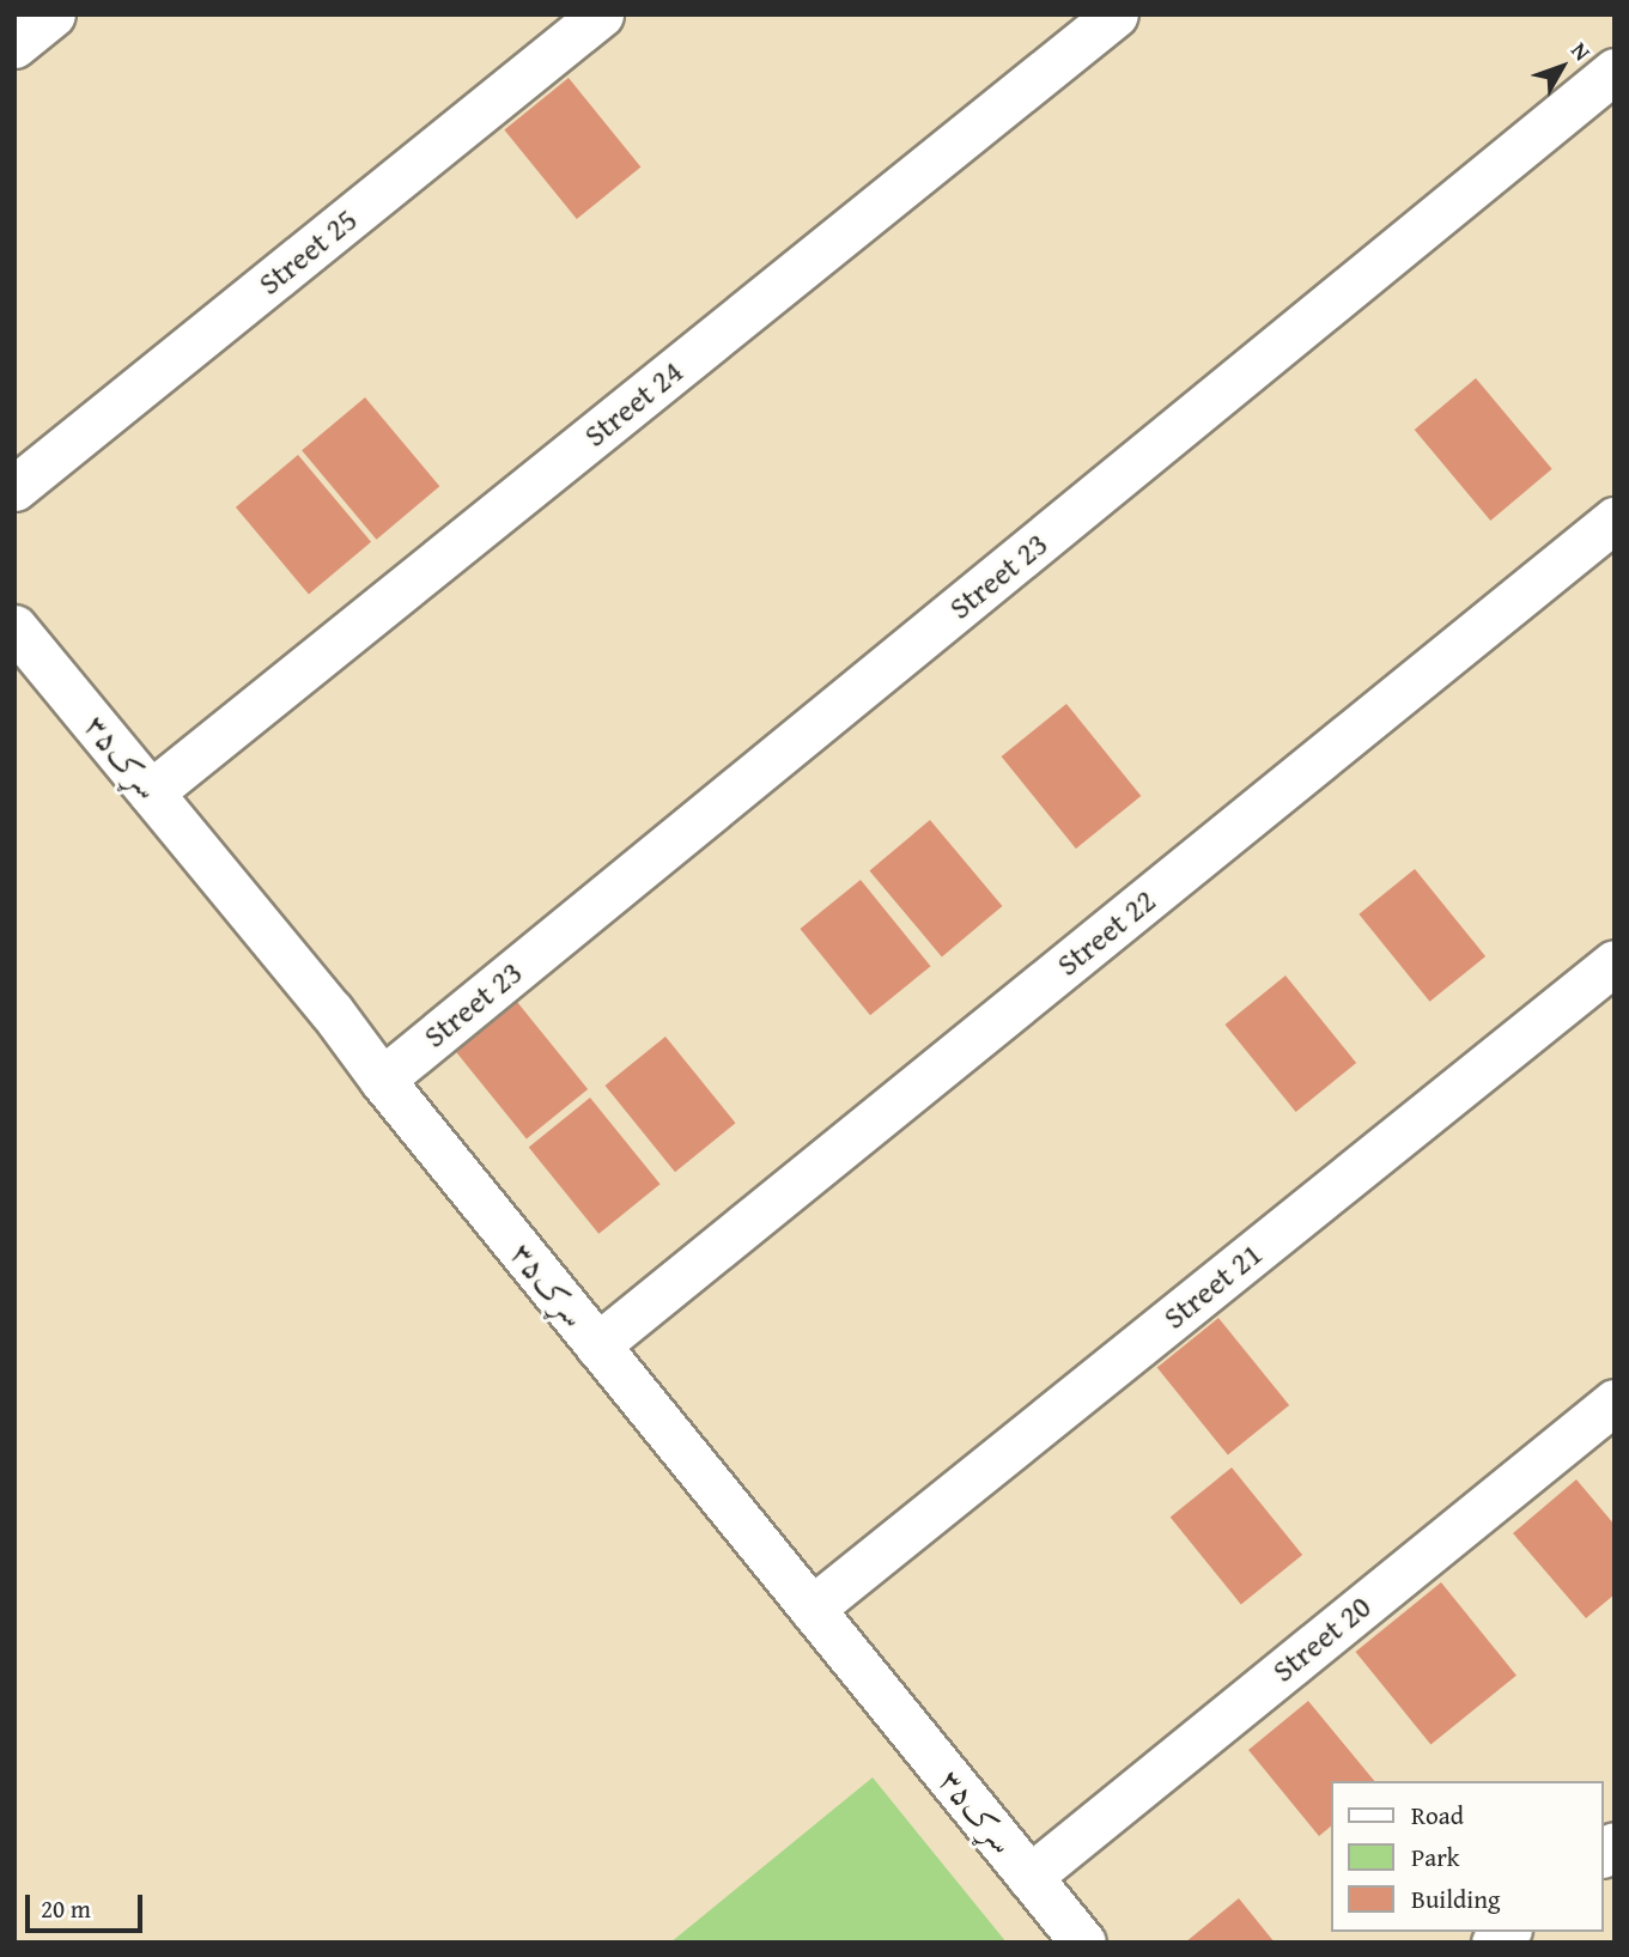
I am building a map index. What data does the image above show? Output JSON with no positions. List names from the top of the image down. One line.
{"streets":{"street":["Street 25","Street 24","Street 23","سړک۳۵","Street 22","Street 21","Street 20"]},"crossings":[["Street 24","سړک۳۵"],["Street 23","سړک۳۵"],["سړک۳۵","Street 22"],["سړک۳۵","Street 21"],["سړک۳۵","Street 20"]],"legend":["Road","Park","Building"],"scale_bar":"20 m","north":"top right"}
